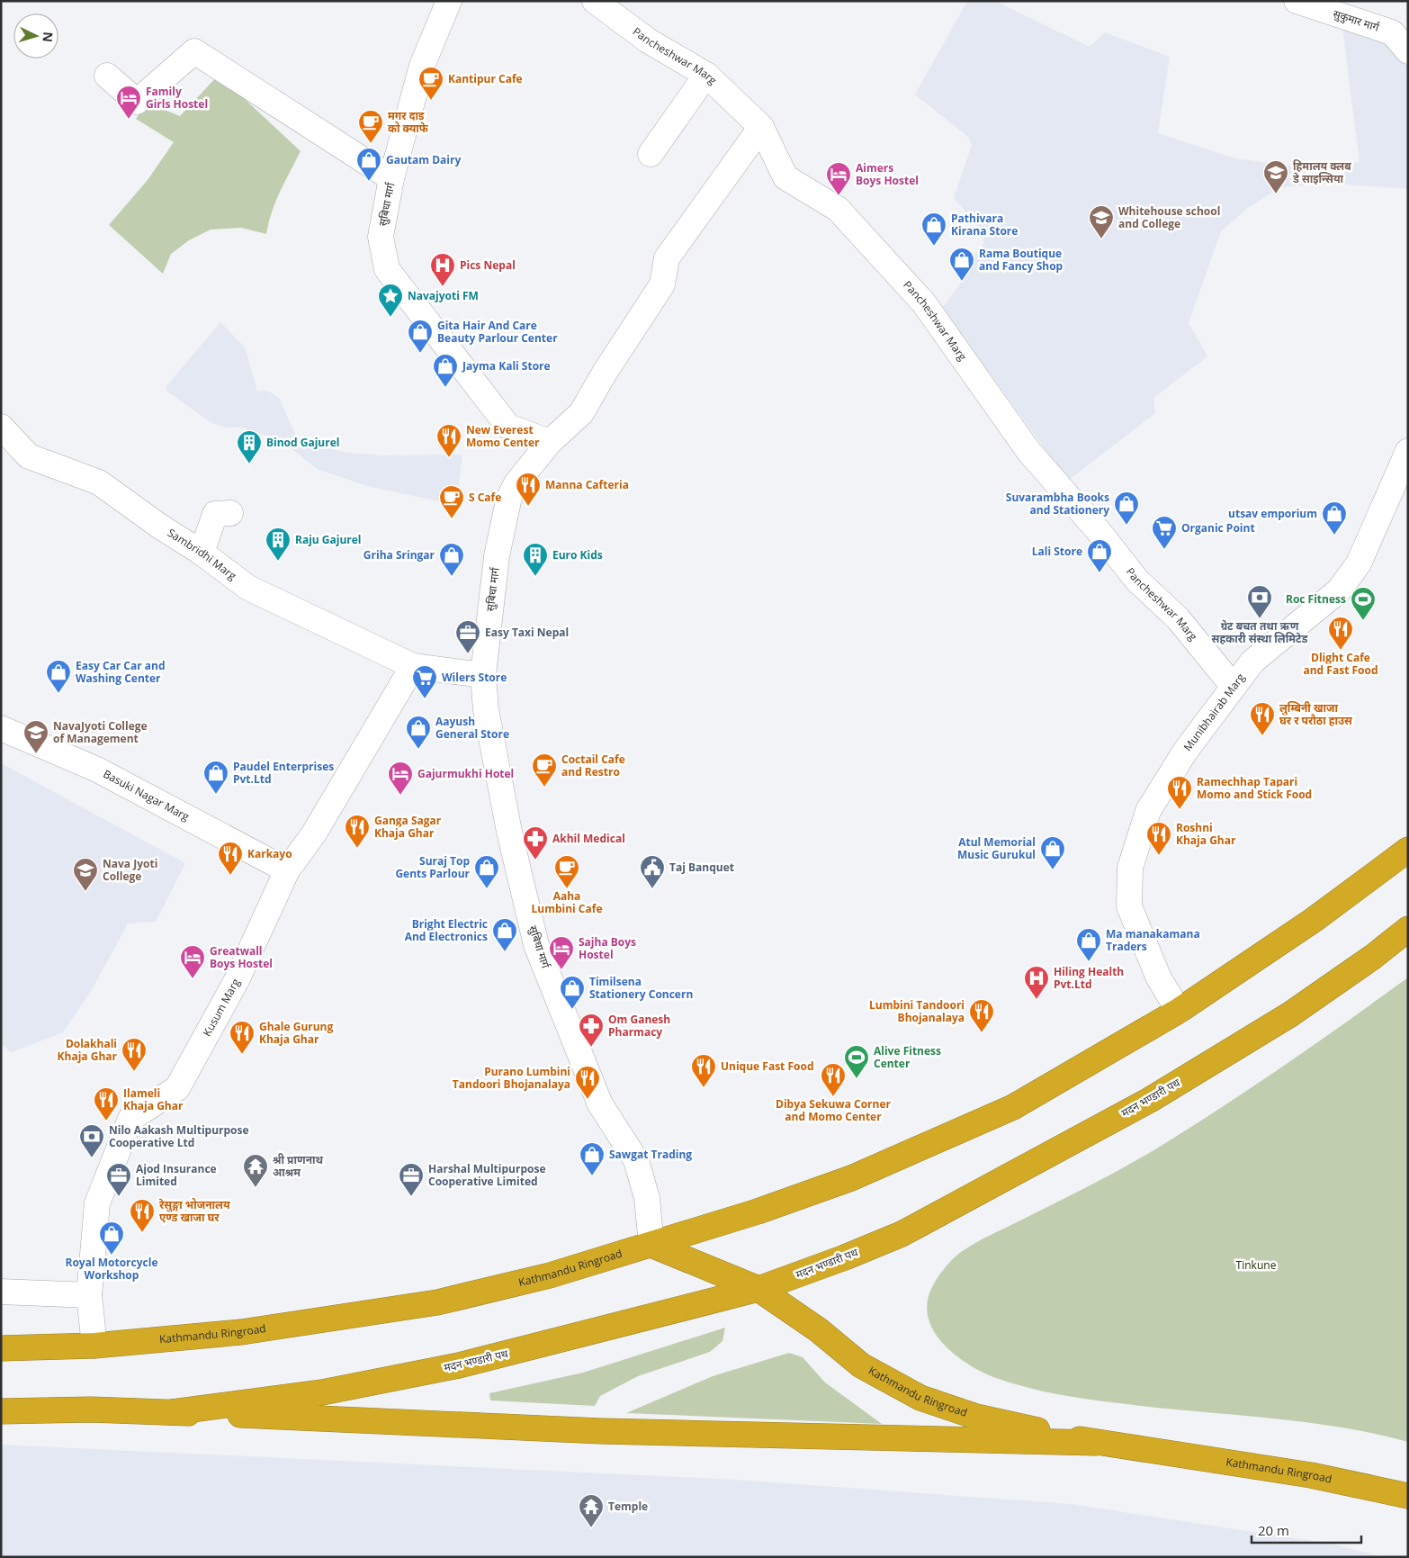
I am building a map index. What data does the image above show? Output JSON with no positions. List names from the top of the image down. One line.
{"streets":{"highway":["मदन भण्डारी पथ","Kathmandu Ringroad"],"street":["सुकुमार मार्ग","Pancheshwar Marg","सुबिधा मार्ग","Sambridhi Marg","Munibhairab Marg","Basuki Nagar Marg","Kusum Marg"]},"crossings":[["Pancheshwar Marg","Munibhairab Marg"],["सुबिधा मार्ग","Kathmandu Ringroad"],["Sambridhi Marg","Kusum Marg"],["Basuki Nagar Marg","Kusum Marg"],["Kusum Marg","Kathmandu Ringroad"],["मदन भण्डारी पथ","Kathmandu Ringroad"]],"parks":["Tinkune"],"places":{"cafe":["Kantipur Cafe","मगर दाइ को क्याफे","S Cafe","Coctail Cafe and Restro","Aaha Lumbini Cafe"],"hotel":["Family Girls Hostel","Aimers Boys Hostel","Gajurmukhi Hotel","Sajha Boys Hostel","Greatwall Boys Hostel"],"shop":["Gautam Dairy","Pathivara Kirana Store","Rama Boutique and Fancy Shop","Gita Hair And Care Beauty Parlour Center","Jayma Kali Store","Suvarambha Books and Stationery","utsav emporium","Lali Store","Griha Sringar","Easy Car Car and Washing Center","Aayush General Store","Paudel Enterprises Pvt.Ltd","Atul Memorial Music Gurukul","Suraj Top Gents Parlour","Bright Electric And Electronics","Ma manakamana Traders","Timilsena Stationery Concern","Sawgat Trading","Royal Motorcycle Workshop"],"school or university":["हिमालय क्लब डे साइन्सिया","Whitehouse school and College","NavaJyoti College of Management","Nava Jyoti College"],"hospital":["Pics Nepal","Hiling Health Pvt.Ltd"],"place":["Navajyoti FM"],"restaurant":["New Everest Momo Center","Manna Cafteria","Dlight Cafe and Fast Food","लुम्बिनी खाजा घर र परौठा हाउस","Ramechhap Tapari Momo and Stick Food","Ganga Sagar Khaja Ghar","Roshni Khaja Ghar","Karkayo","Lumbini Tandoori Bhojanalaya","Ghale Gurung Khaja Ghar","Dolakhali Khaja Ghar","Unique Fast Food","Dibya Sekuwa Corner and Momo Center","Purano Lumbini Tandoori Bhojanalaya","Ilameli Khaja Ghar","रेसुङ्गा भोजनालय एण्ड खाजा घर"],"building":["Binod Gajurel","Raju Gajurel","Euro Kids"],"supermarket":["Organic Point","Wilers Store"],"bank":["ग्रेट बचत तथा ऋण सहकारी संस्था लिमिटेड","Nilo Aakash Multipurpose Cooperative Ltd"],"sports":["Roc Fitness","Alive Fitness Center"],"office":["Easy Taxi Nepal","Ajod Insurance Limited","Harshal Multipurpose Cooperative Limited"],"pharmacy":["Akhil Medical","Om Ganesh Pharmacy"],"public building":["Taj Banquet"],"temple":["श्री प्राणनाथ आश्रम","Temple"]},"scale_bar":"20 m","north":"right"}
